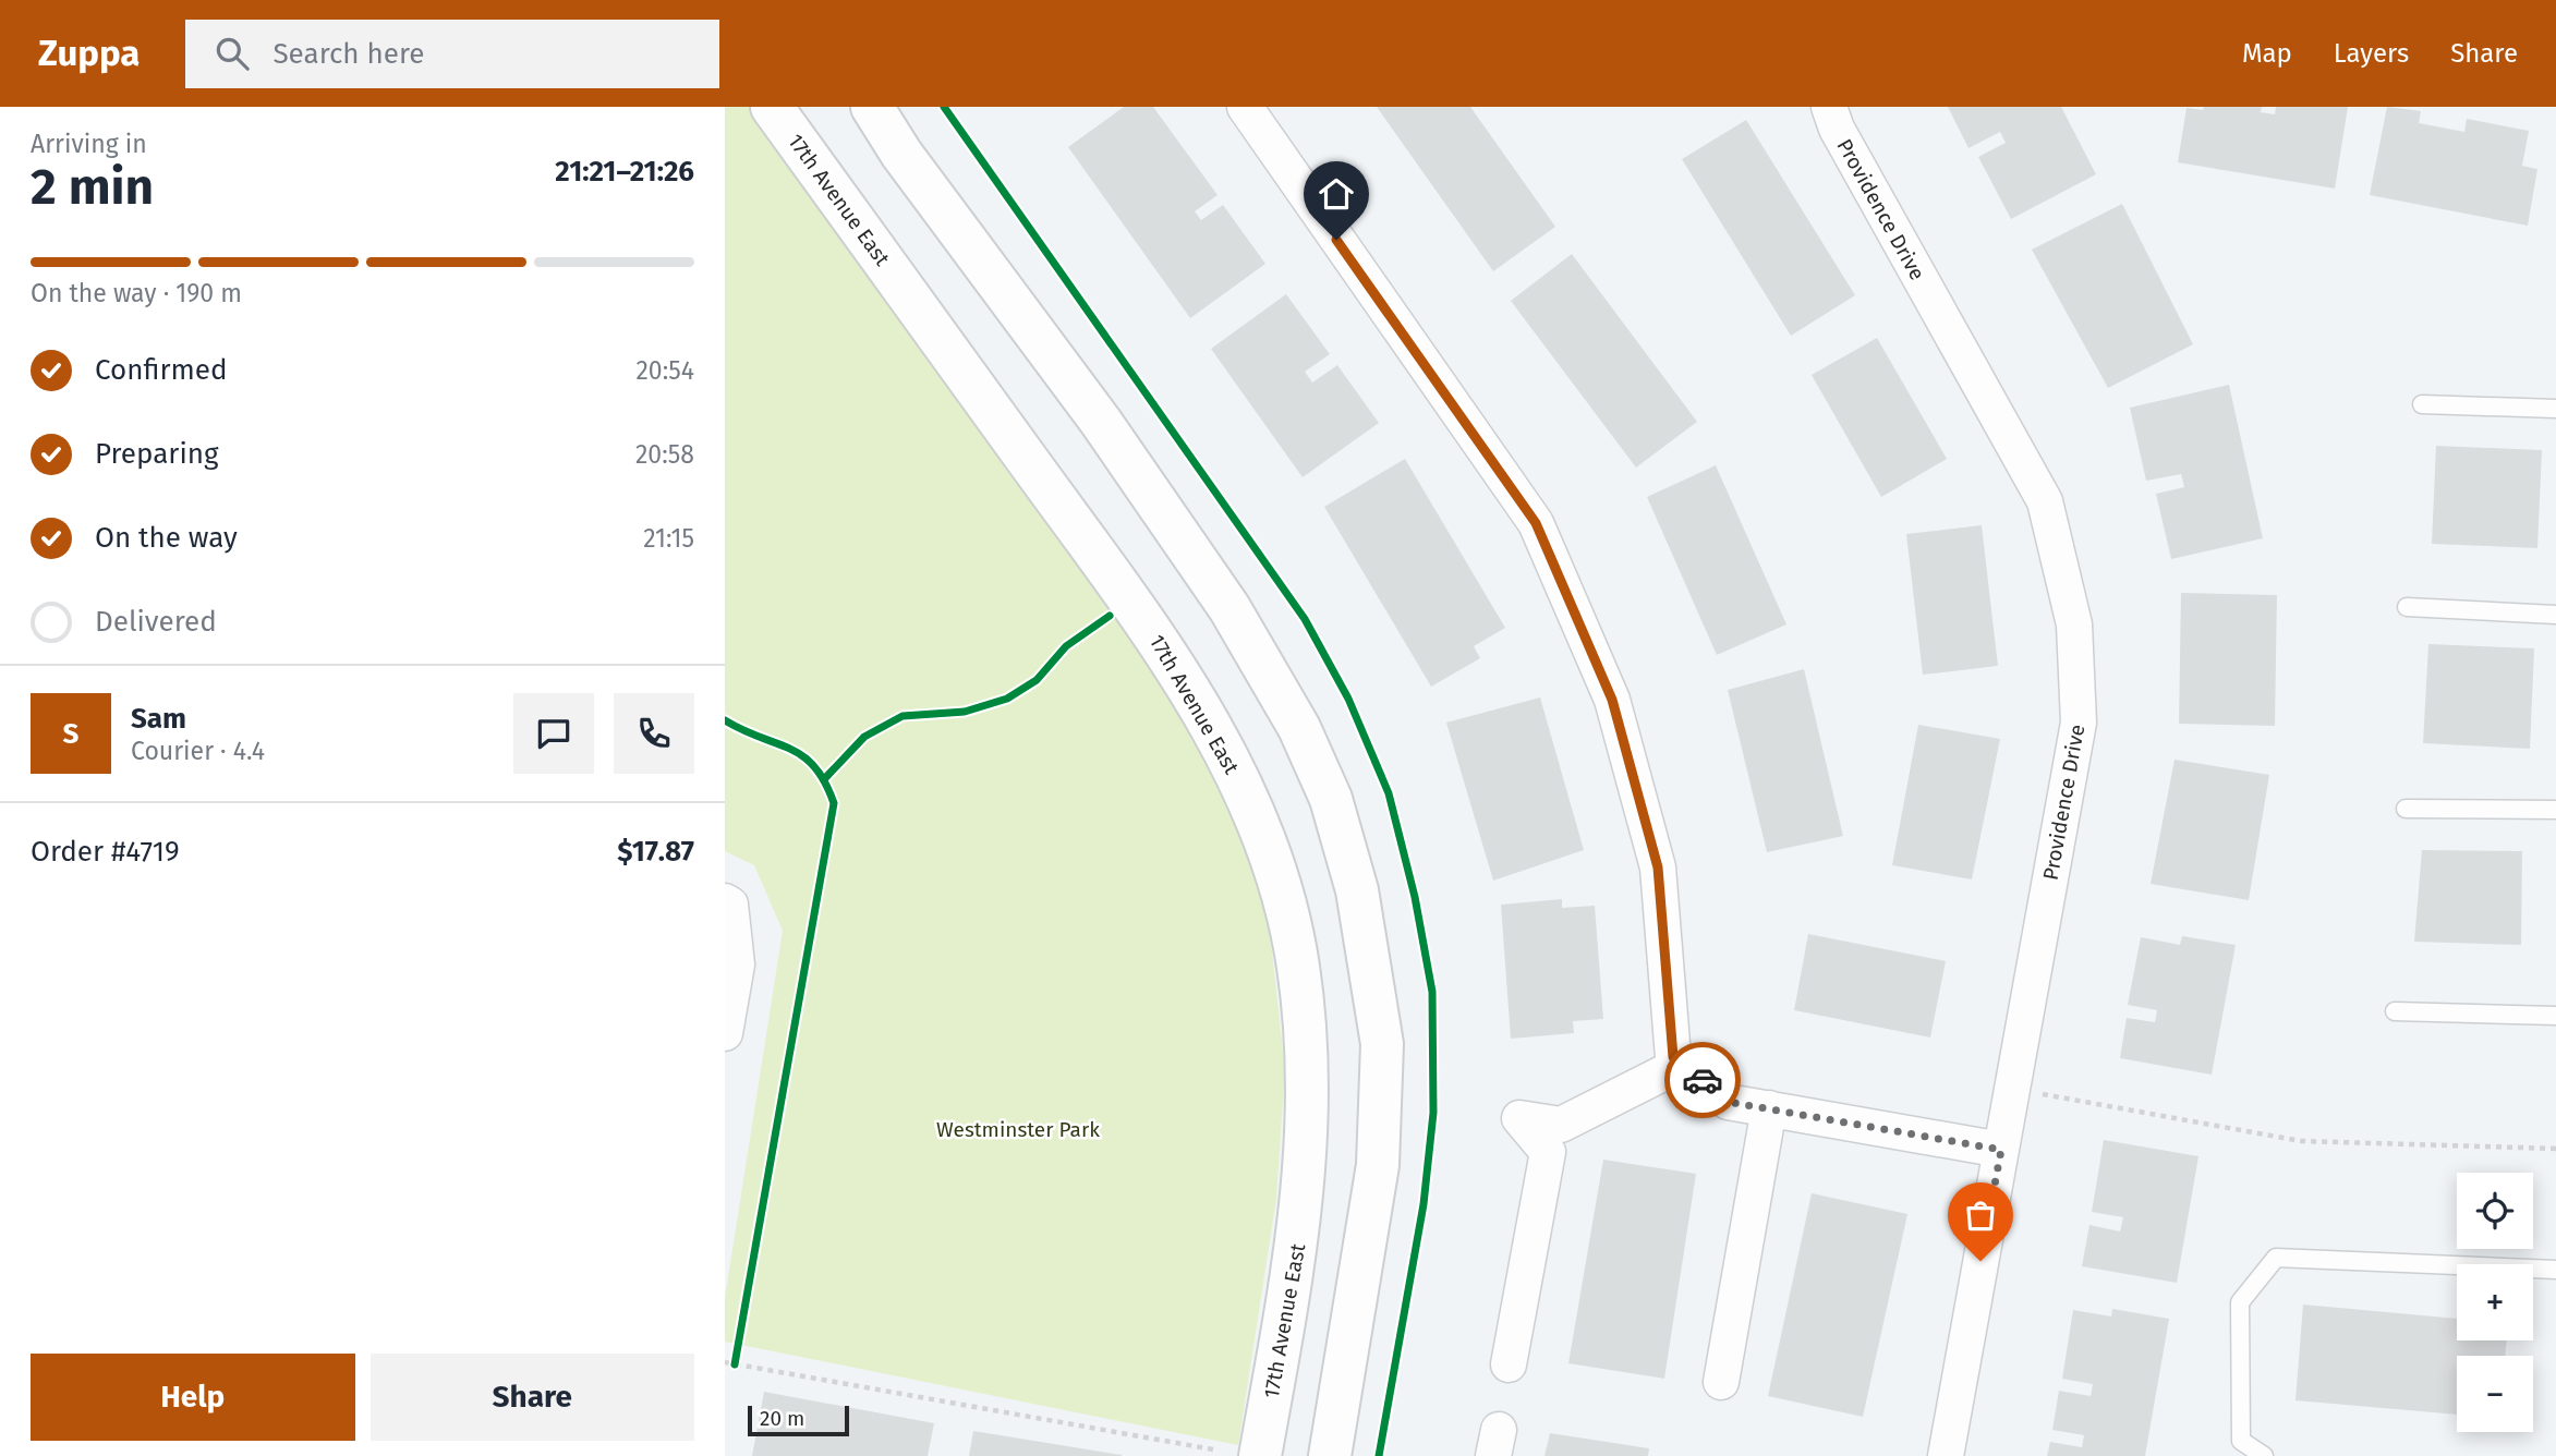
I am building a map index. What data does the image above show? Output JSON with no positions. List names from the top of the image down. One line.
{"streets":{"street":["17th Avenue East","Providence Drive"]},"parks":["Westminster Park"],"scale_bar":"20 m","page":{"header":"Zuppa","search":"Search here","nav":["Map","Layers","Share"],"heading":["2 min","Arriving in","21:21–21:26"],"panel":["Sam","Courier · 4.4","Order #4719","$17.87"],"bar":"On the way · 190 m","list":[["Confirmed","20:54"],["Preparing","20:58"],["On the way","21:15"],"Delivered"],"round":"S","map_buttons":["+","−"],"buttons":["Help","Share"],"scale":"20 m"}}
